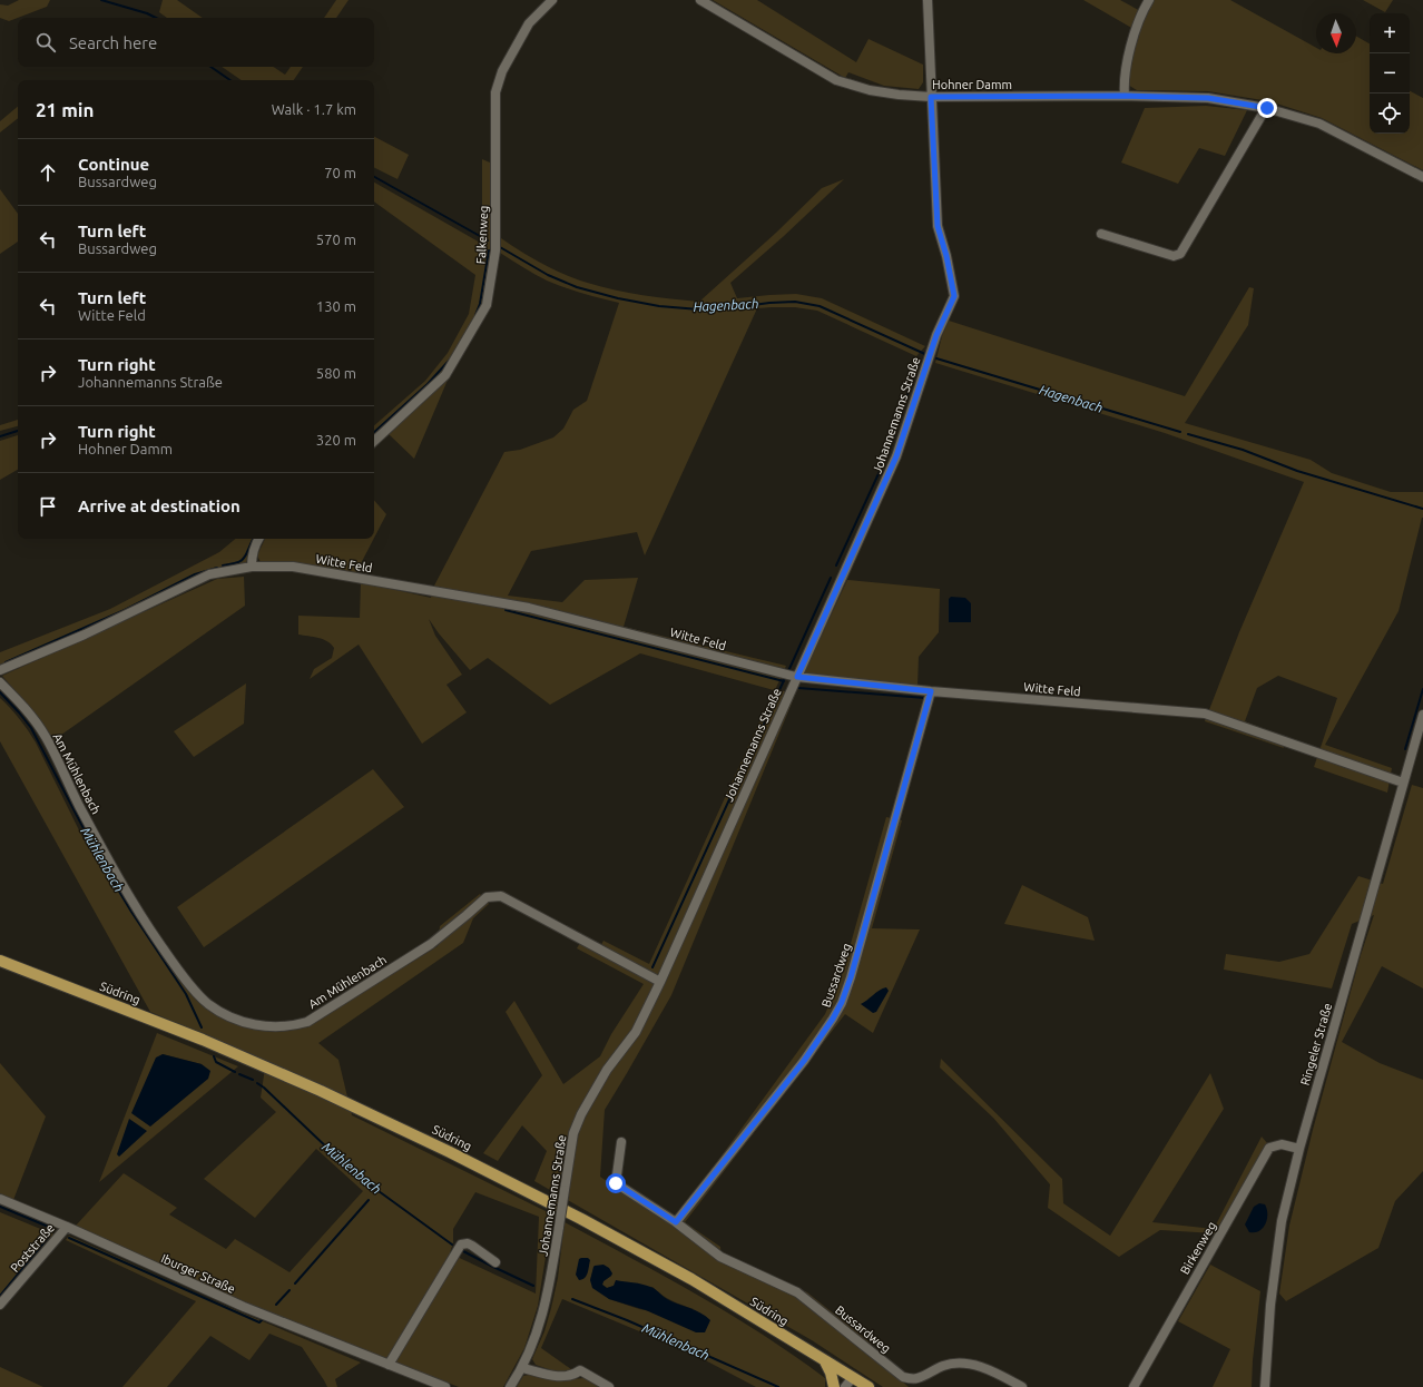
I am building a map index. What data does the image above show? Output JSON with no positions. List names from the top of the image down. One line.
{"streets":{"main road":["Südring"],"street":["Hohner Damm","Falkenweg","Johannemanns Straße","Witte Feld","Am Mühlenbach","Bussardweg","Ringeler Straße","Poststraße","Birkenweg","Iburger Straße"]},"crossings":[["Hohner Damm","Johannemanns Straße"],["Johannemanns Straße","Witte Feld"],["Johannemanns Straße","Am Mühlenbach"],["Witte Feld","Bussardweg"],["Witte Feld","Ringeler Straße"],["Ringeler Straße","Birkenweg"],["Poststraße","Iburger Straße"]],"water":["Hagenbach","Mühlenbach"],"north":"bottom","page":{"map_buttons":["+","−"],"search":"Search here","heading":["21 min","Walk · 1.7 km"],"list":[["Continue","Bussardweg","70 m"],["Turn left","Bussardweg","570 m"],["Turn left","Witte Feld","130 m"],["Turn right","Johannemanns Straße","580 m"],["Turn right","Hohner Damm","320 m"],"Arrive at destination"]}}
